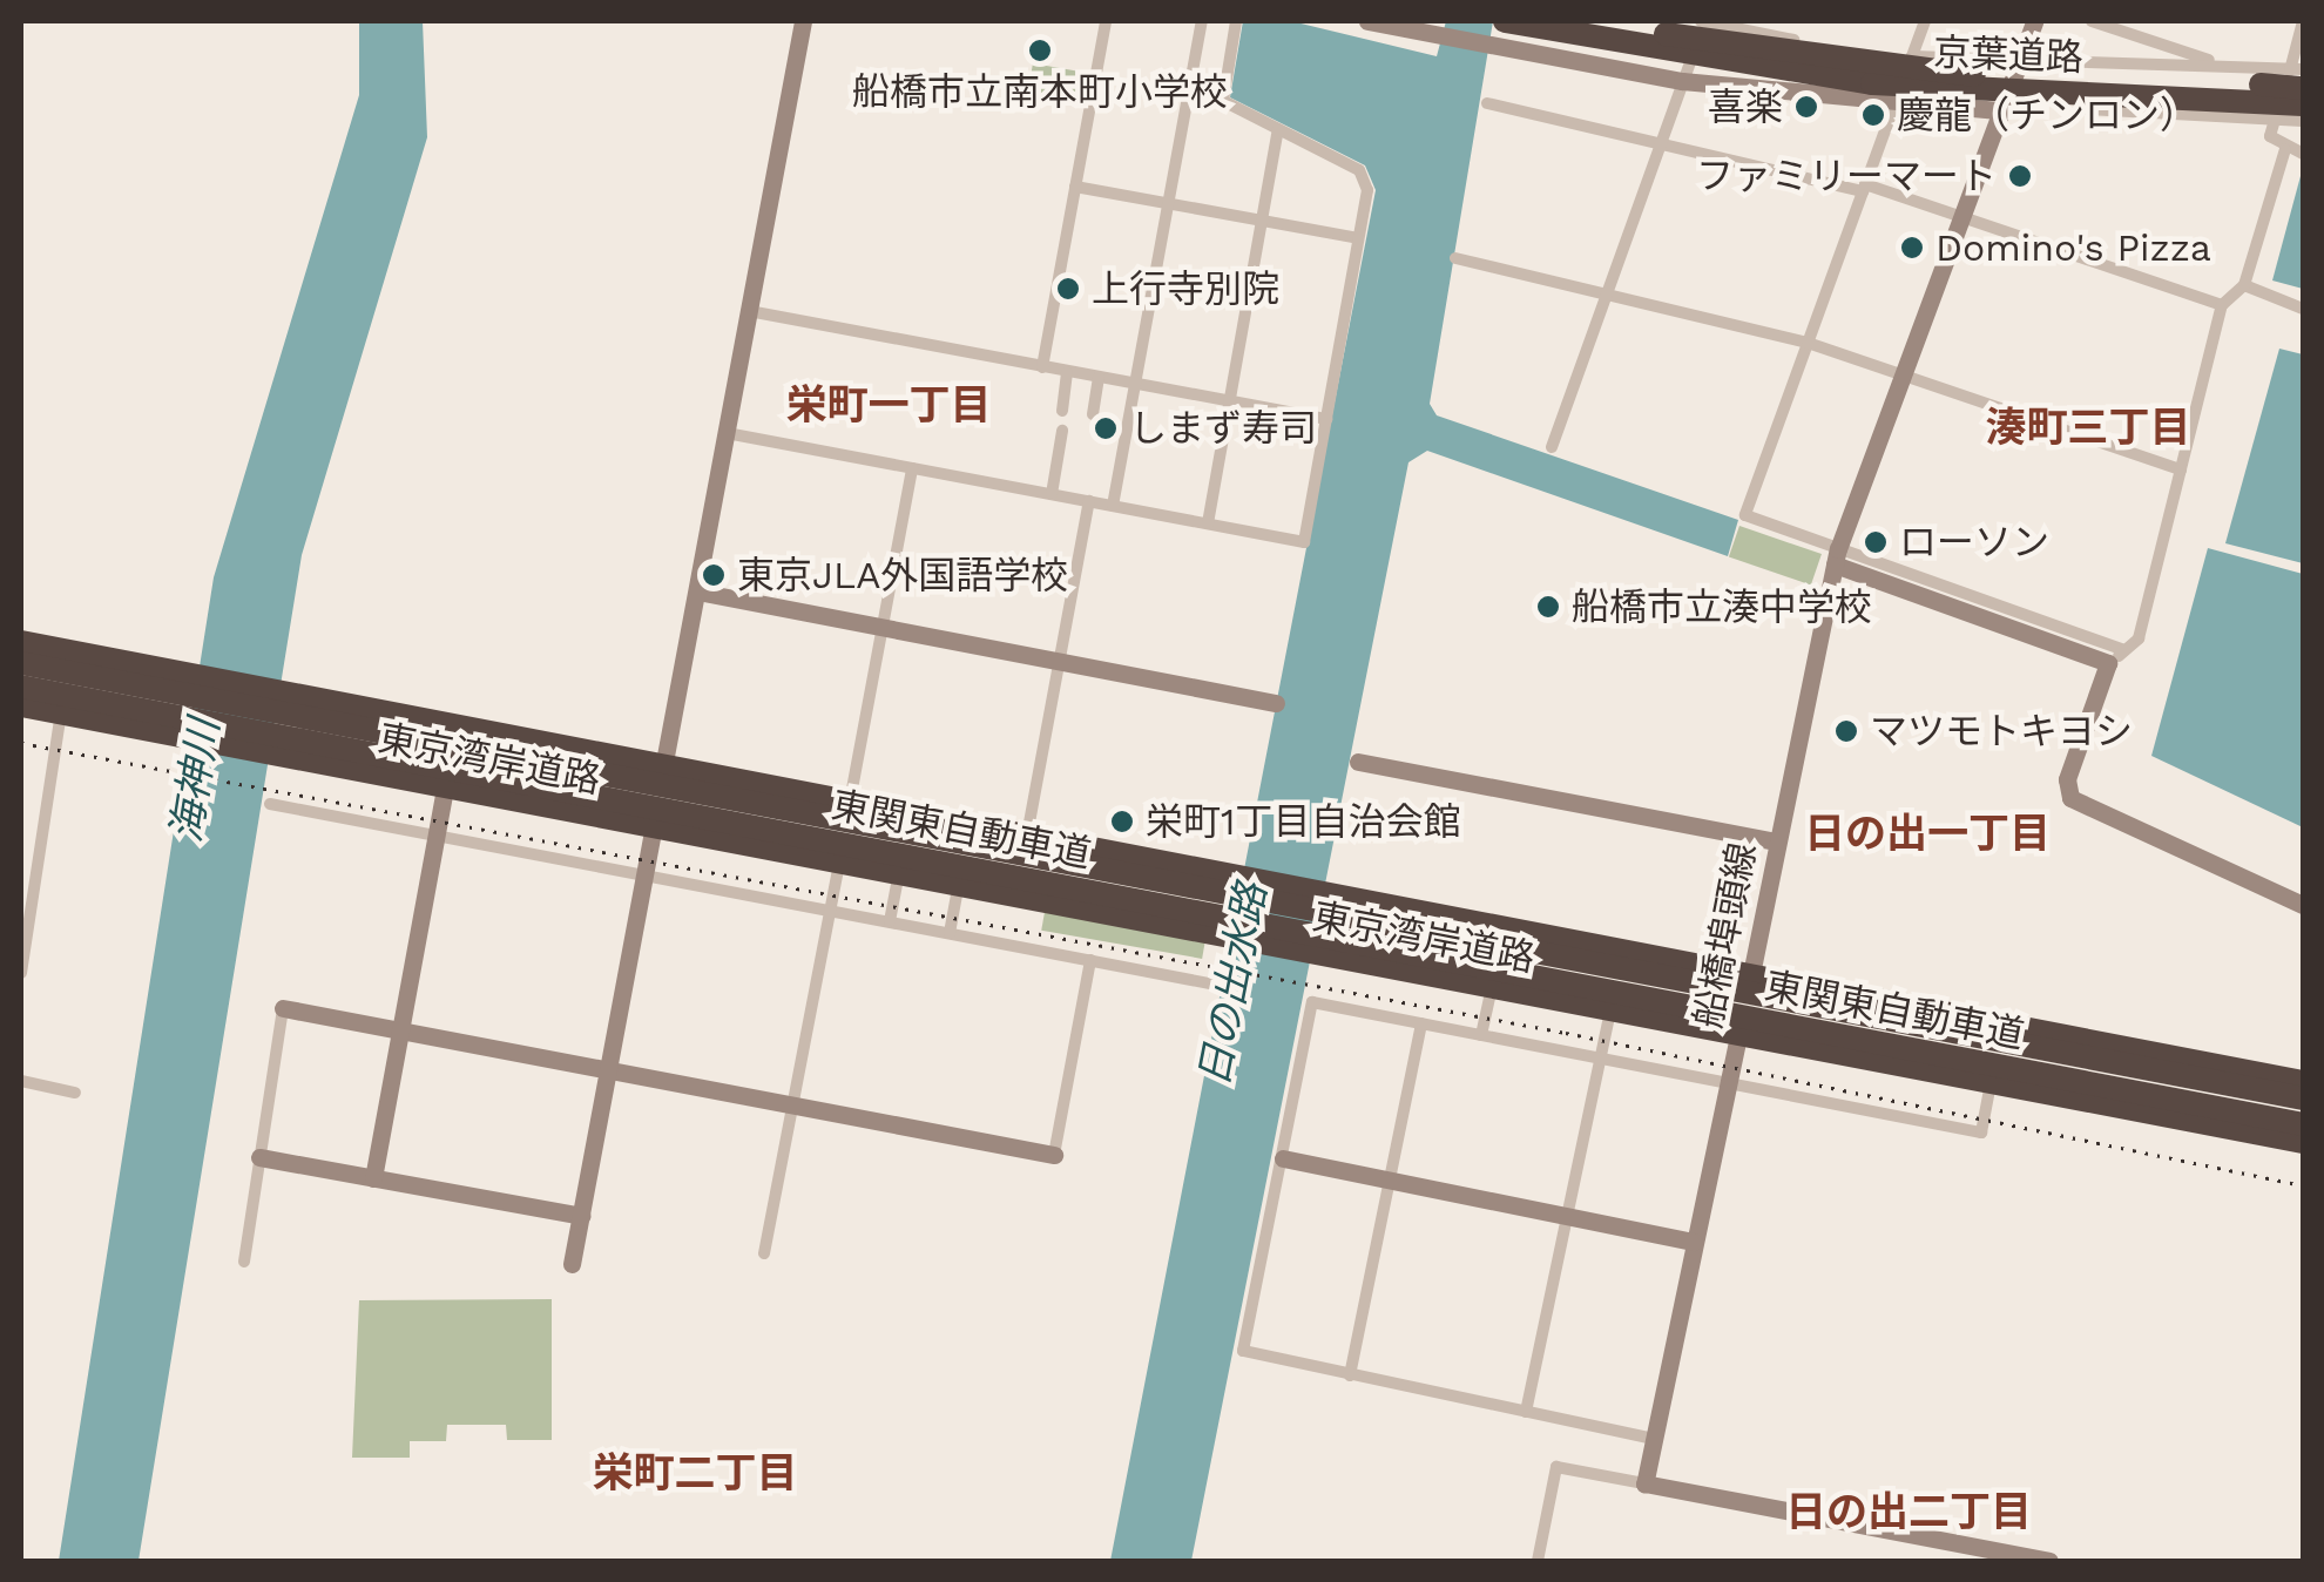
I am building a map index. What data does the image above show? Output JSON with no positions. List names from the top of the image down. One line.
{"streets":{"highway":["京葉道路","東京湾岸道路","東関東自動車道"],"street":["船橋埠頭線"]},"crossings":[["東京湾岸道路","船橋埠頭線"]],"districts":["栄町一丁目","湊町三丁目","日の出一丁目","栄町二丁目","日の出二丁目"],"water":["海神川","日の出水路"],"places":["船橋市立南本町小学校","喜楽","慶龍（チンロン）","ファミリーマート","Domino's Pizza","上行寺別院","しまず寿司","ローソン","東京JLA外国語学校","船橋市立湊中学校","マツモトキヨシ","栄町1丁目自治会館"]}
